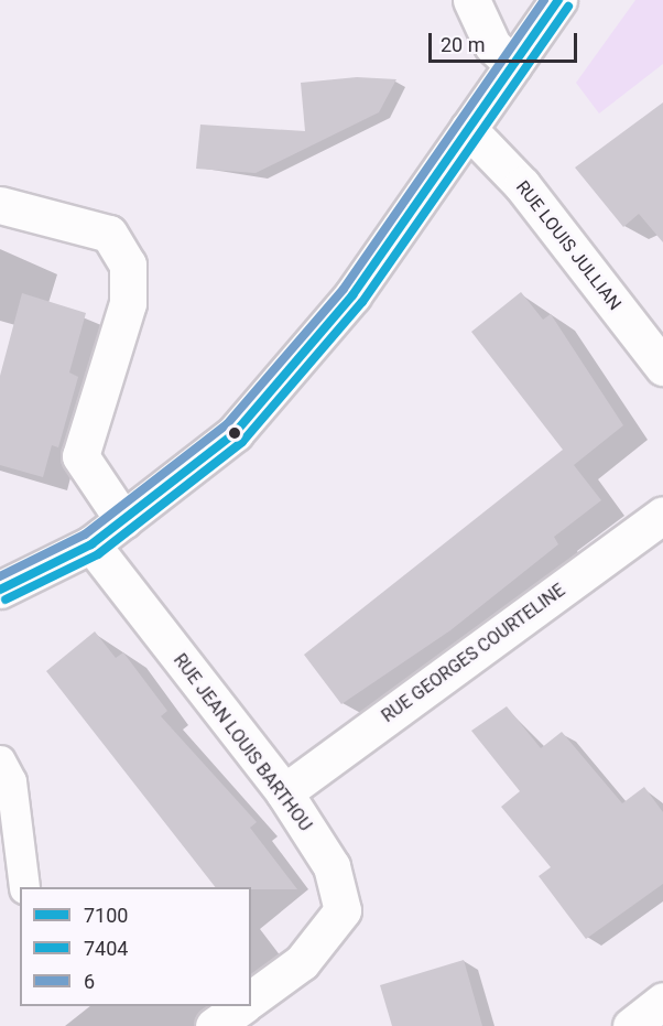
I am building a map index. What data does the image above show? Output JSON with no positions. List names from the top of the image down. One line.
{"streets":{"street":["RUE LOUIS JULLIAN","RUE GEORGES COURTELINE","RUE JEAN LOUIS BARTHOU"]},"crossings":[["RUE GEORGES COURTELINE","RUE JEAN LOUIS BARTHOU"]],"lines":["transit line 7100","transit line 6","transit line 7404"],"legend":["7100","7404","6"],"scale_bar":"20 m"}
